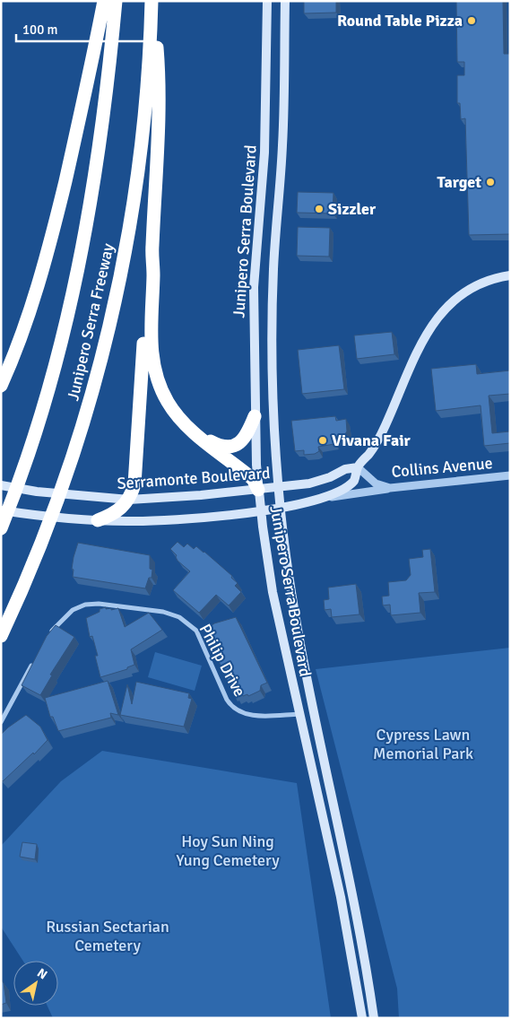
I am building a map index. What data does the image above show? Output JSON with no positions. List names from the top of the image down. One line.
{"streets":{"highway":["Junipero Serra Freeway"],"main road":["Junipero Serra Boulevard","Serramonte Boulevard"],"street":["Collins Avenue","Philip Drive"]},"crossings":[["Junipero Serra Boulevard","Serramonte Boulevard"],["Junipero Serra Boulevard","Philip Drive"],["Collins Avenue","Serramonte Boulevard"]],"parks":["Cypress Lawn Memorial Park","Hoy Sun Ning Yung Cemetery","Russian Sectarian Cemetery"],"places":["Round Table Pizza","Target","Sizzler","Vivana Fair"],"scale_bar":"100 m","north":"top right"}
